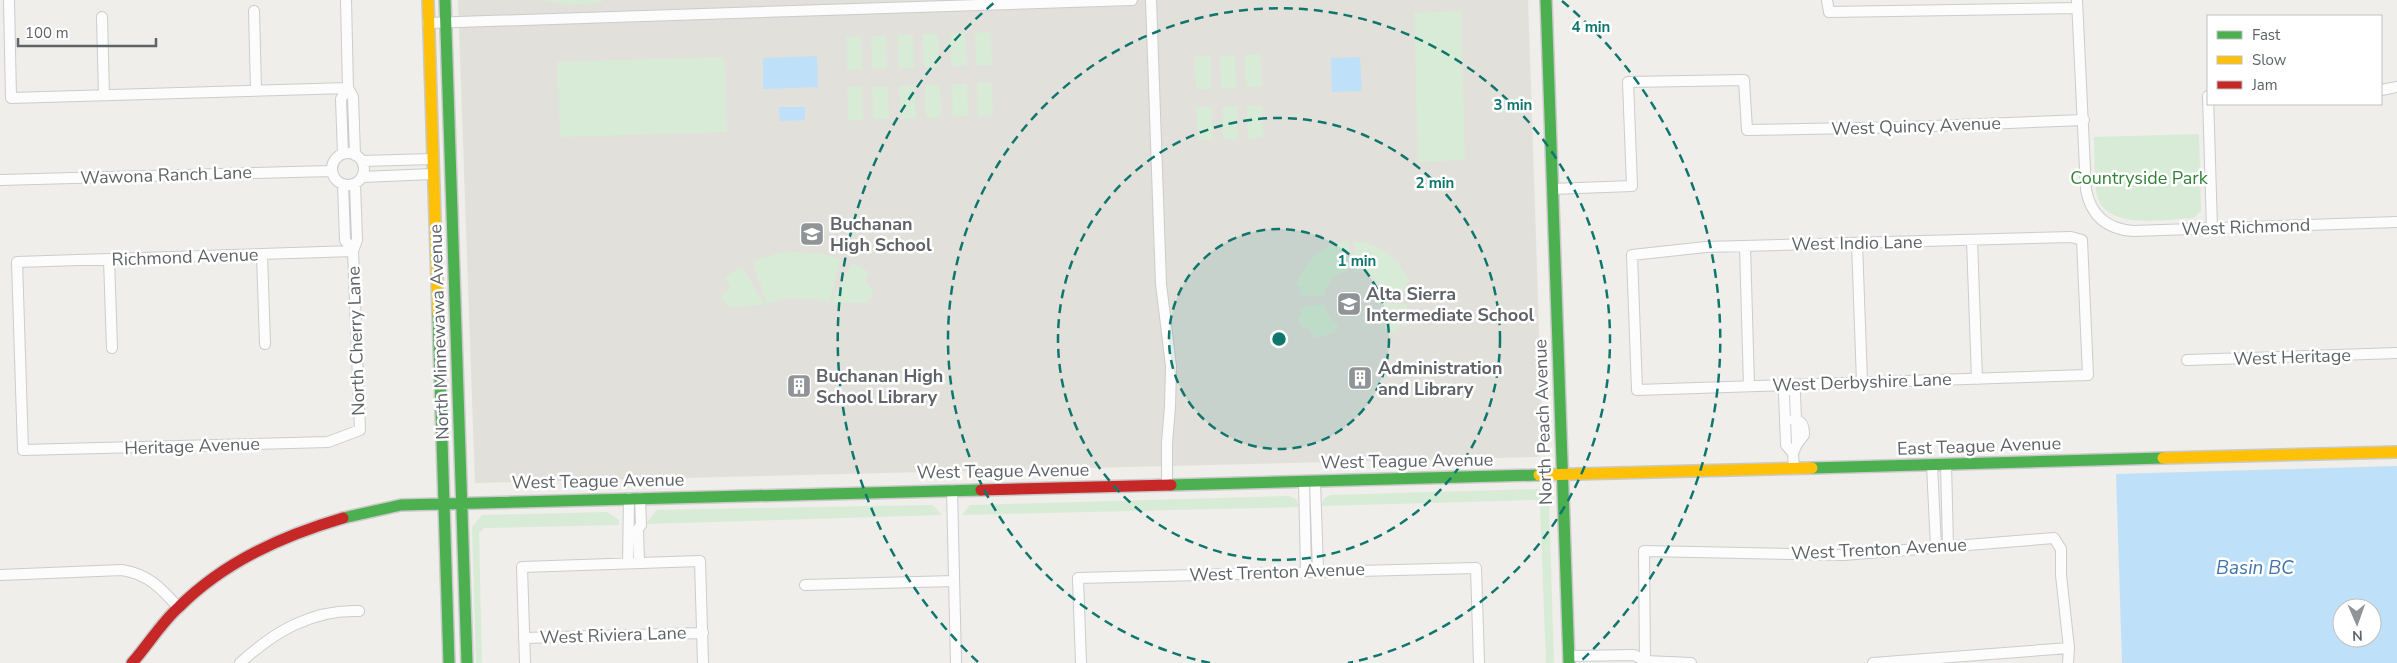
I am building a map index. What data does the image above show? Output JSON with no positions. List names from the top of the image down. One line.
{"streets":{"street":["West Quincy Avenue","Wawona Ranch Lane","West Richmond","West Indio Lane","Richmond Avenue","North Minnewawa Avenue","North Cherry Lane","West Heritage","West Derbyshire Lane","North Peach Avenue","Heritage Avenue","East Teague Avenue","West Teague Avenue","West Trenton Avenue","West Riviera Lane"]},"crossings":[["West Quincy Avenue","West Richmond"],["West Quincy Avenue","North Peach Avenue"],["Wawona Ranch Lane","North Cherry Lane"],["West Indio Lane","West Derbyshire Lane"],["Richmond Avenue","North Cherry Lane"],["Richmond Avenue","Heritage Avenue"],["North Minnewawa Avenue","West Teague Avenue"],["North Cherry Lane","Heritage Avenue"],["North Peach Avenue","East Teague Avenue"],["North Peach Avenue","West Teague Avenue"],["East Teague Avenue","West Teague Avenue"]],"water":["Basin BC"],"parks":["Countryside Park"],"places":{"school or university":["Buchanan High School","Alta Sierra Intermediate School"],"building":["Administration and Library","Buchanan High School Library"]},"legend":["Fast","Slow","Jam"],"scale_bar":"100 m","north":"bottom","rings":["4 min","3 min","2 min","1 min"]}
